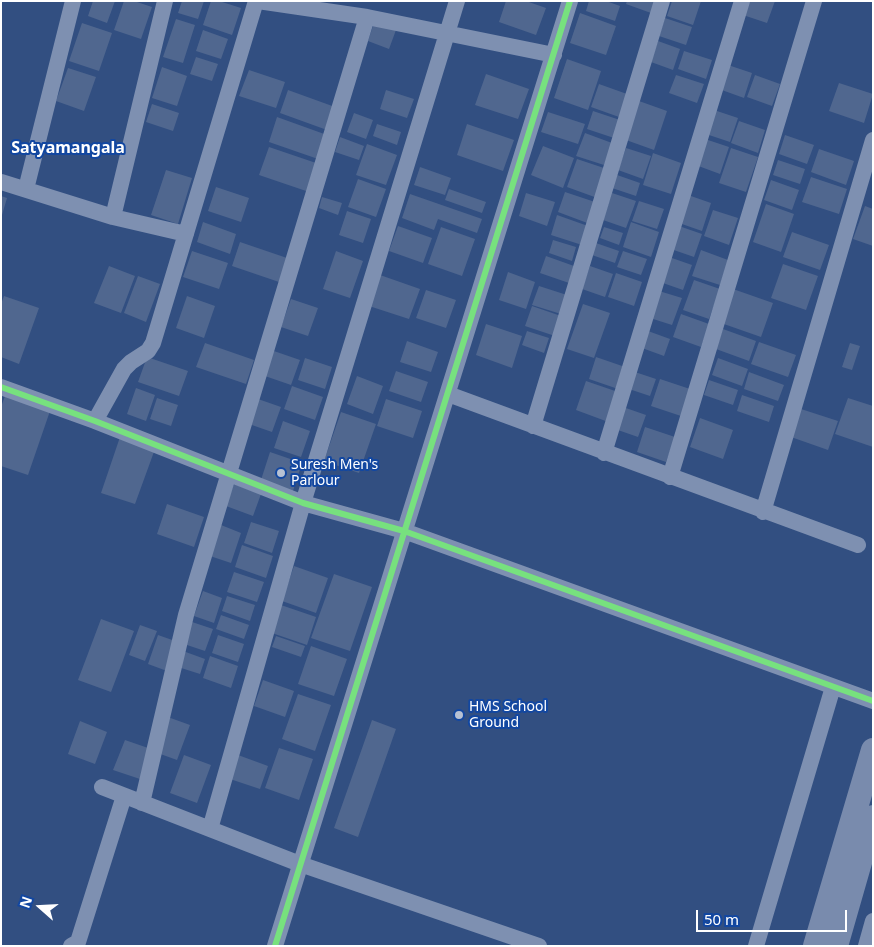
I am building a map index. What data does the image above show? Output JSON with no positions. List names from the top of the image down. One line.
{"districts":["Satyamangala"],"places":["Suresh Men's Parlour","HMS School Ground"],"scale_bar":"50 m","north":"left"}
